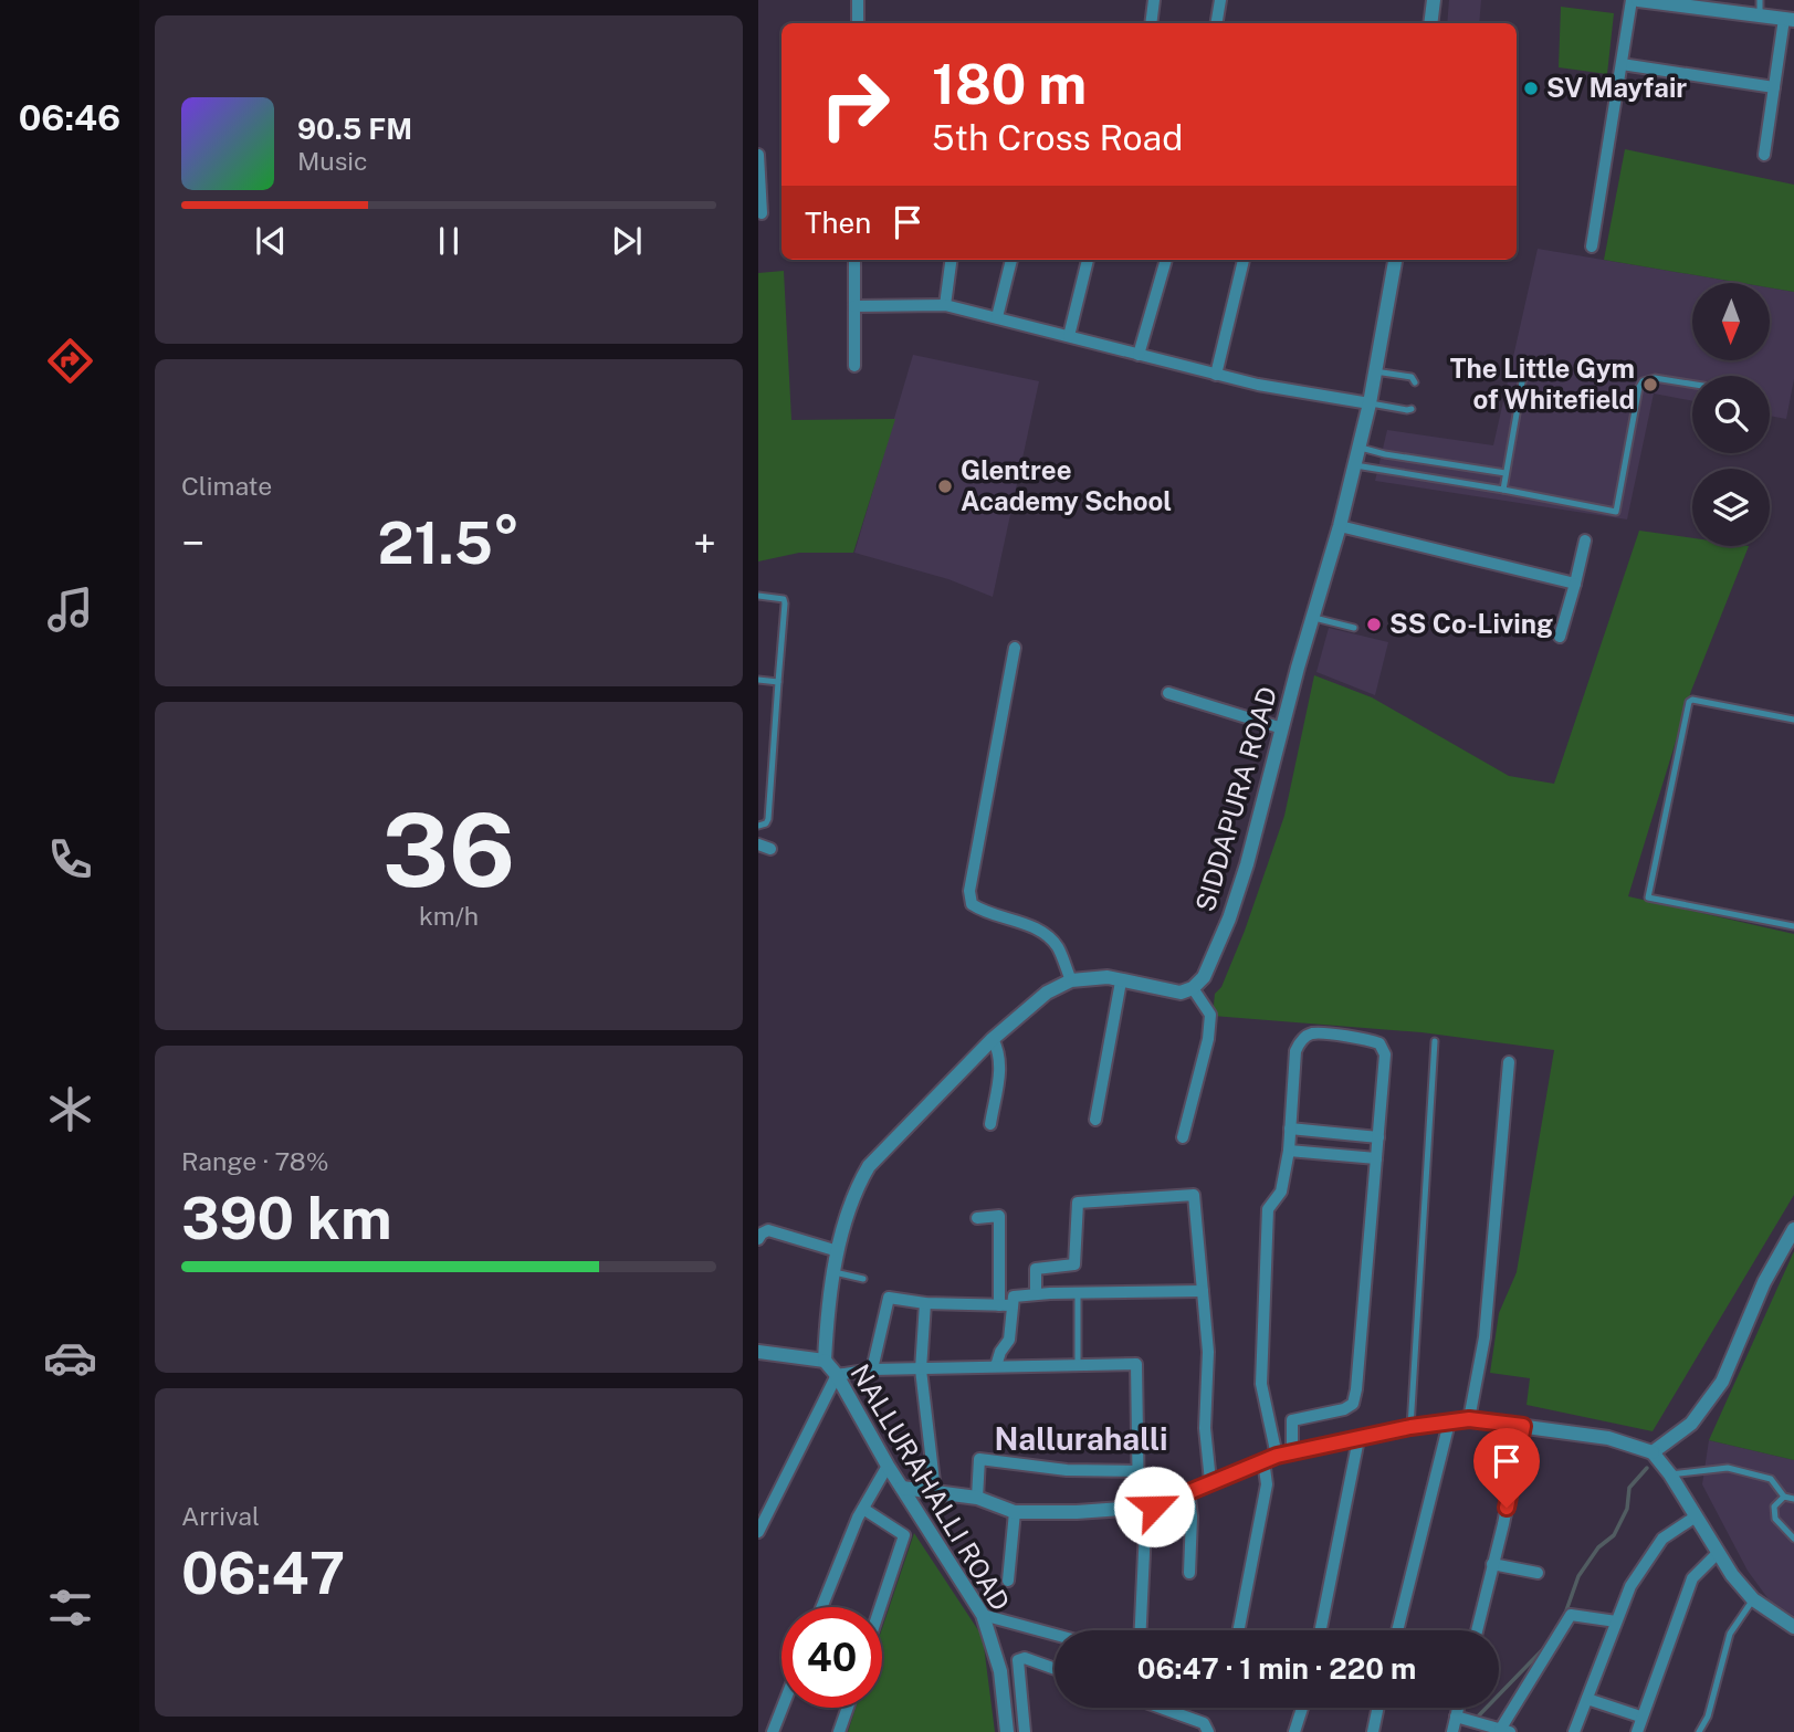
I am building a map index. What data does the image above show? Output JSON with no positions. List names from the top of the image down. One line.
{"streets":{"street":["SIDDAPURA ROAD","NALLURAHALLI ROAD"]},"districts":["Nallurahalli"],"places":["SV Mayfair","The Little Gym of Whitefield","Glentree Academy School","SS Co-Living"],"north":"bottom","page":{"tabs":"06:46","turn":["180 m","5th Cross Road"],"song":["90.5 FM","Music"],"then":"Then","tile":["Climate",["36","km/h"],["Range · 78%","390 km"],["Arrival","06:47"]],"heat":["−","21.5°","+"],"limit":"40","trip":"06:47 · 1 min · 220 m"}}
